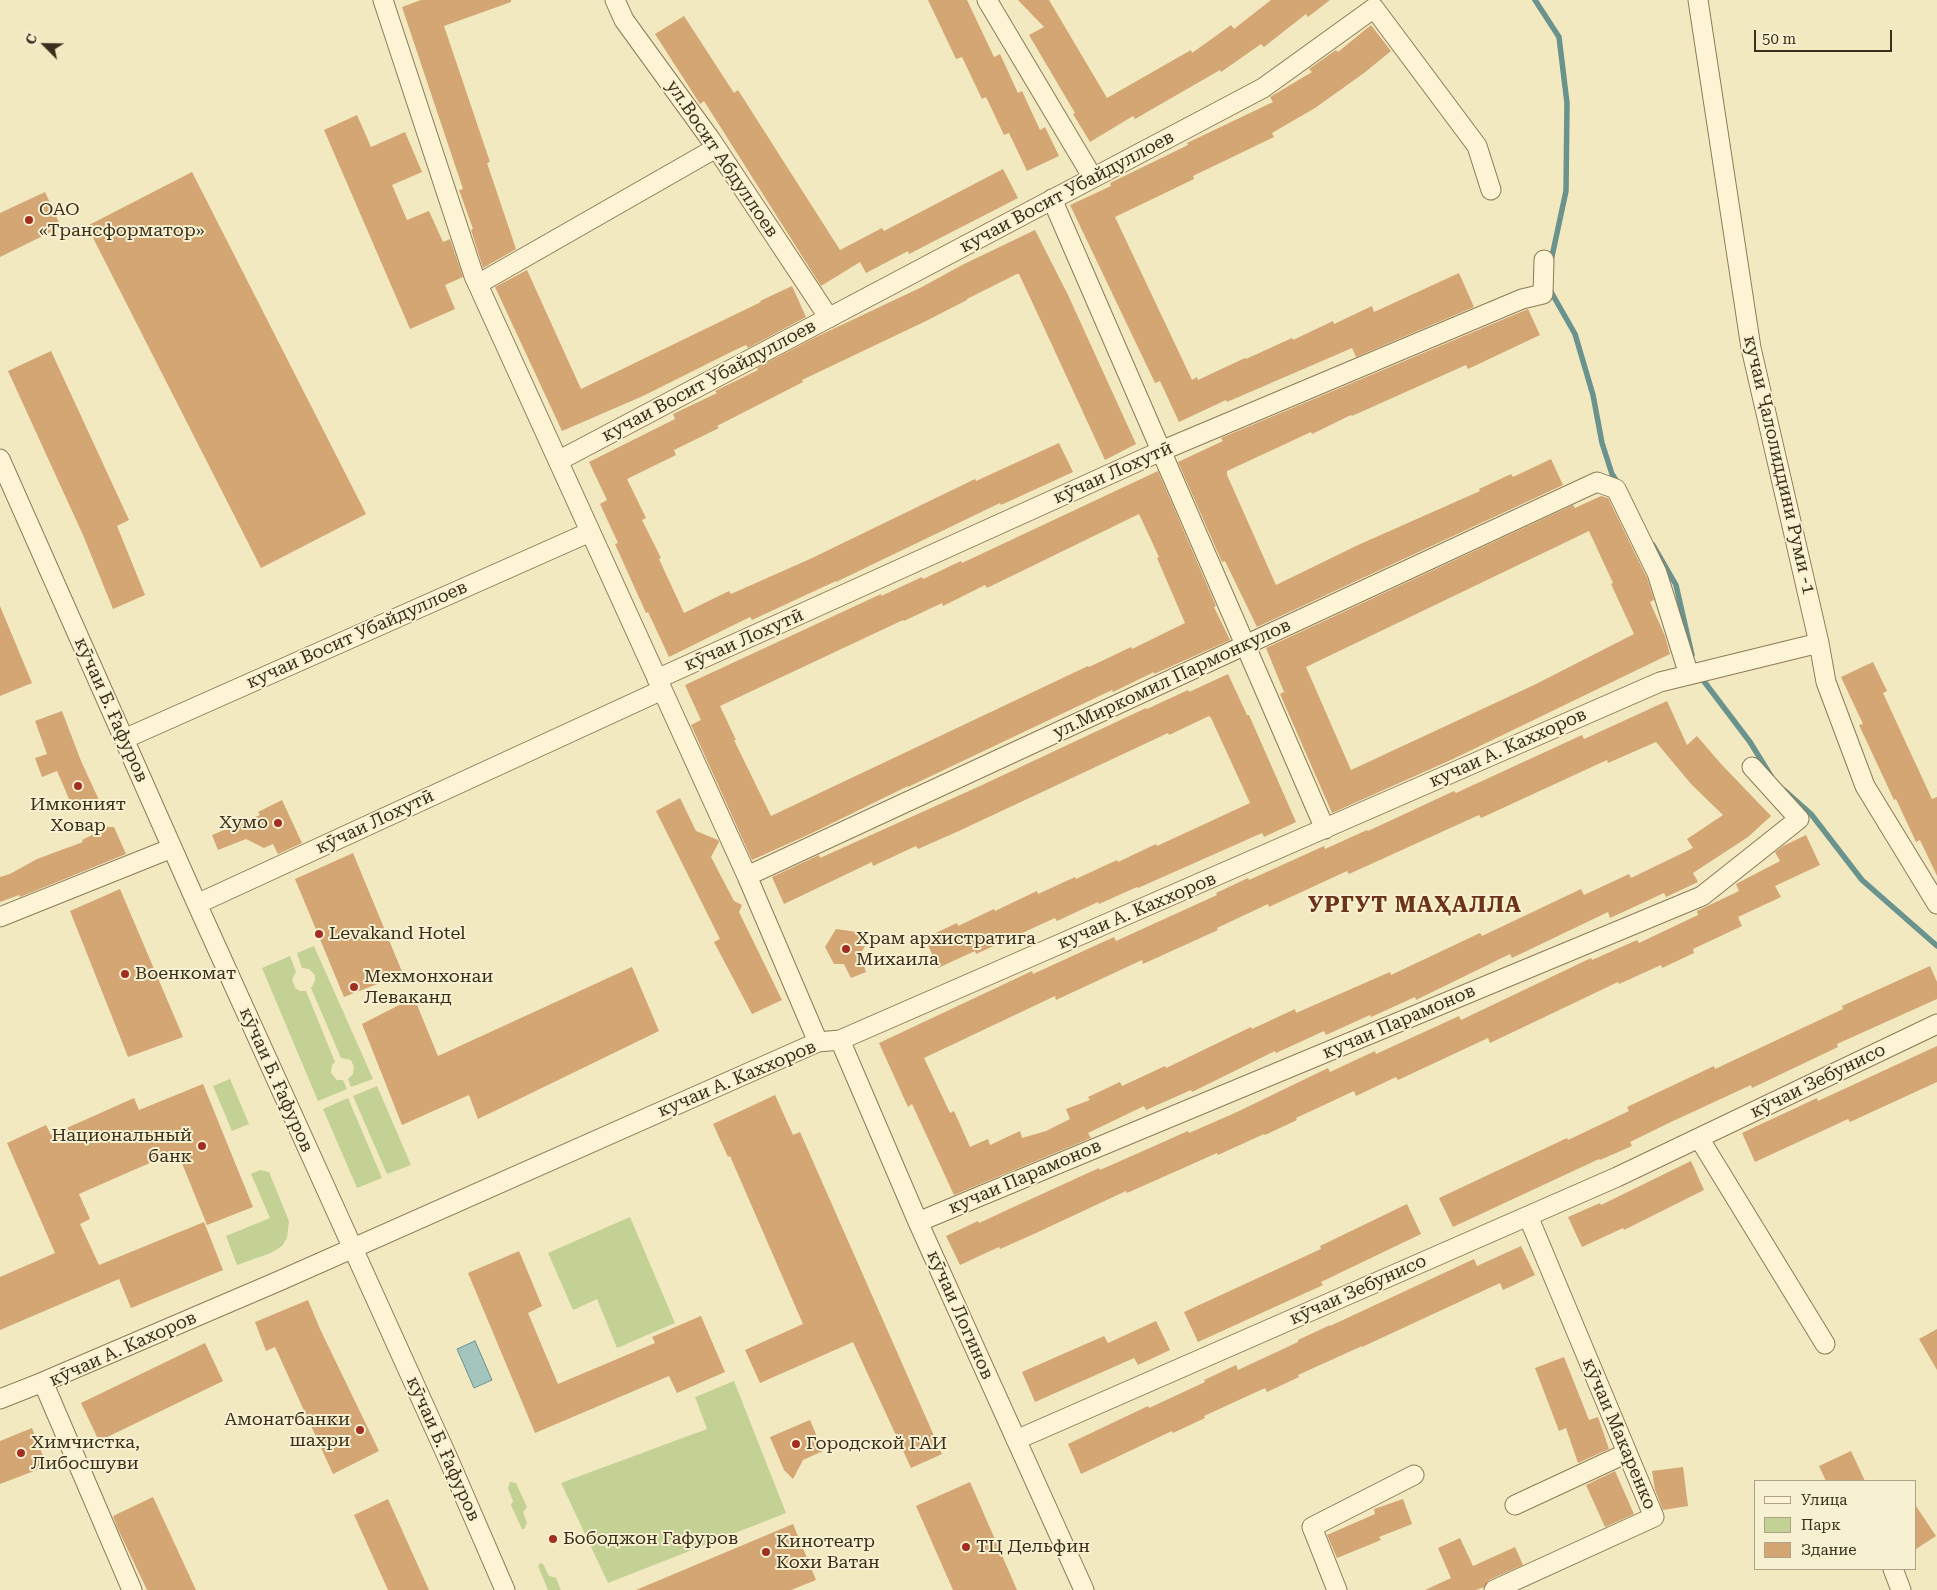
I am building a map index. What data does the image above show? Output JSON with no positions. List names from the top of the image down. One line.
{"streets":{"street":["ул.Восит Абдуллоев","кучаи Восит Убайдуллоев","кучаи Ҷалолиддини Руми -1","кӯчаи Лохутӣ","ул.Миркомил Пармонкулов","кӯчаи Б. Ғафуров","кучаи А. Каххоров","кучаи Парамонов","кӯчаи Зебунисо","кӯчаи Логинов","кӯчаи А. Кахоров","кӯчаи Макаренко"]},"crossings":[["ул.Восит Абдуллоев","кучаи Восит Убайдуллоев"],["кучаи Восит Убайдуллоев","кӯчаи Б. Ғафуров"],["кучаи Ҷалолиддини Руми -1","кучаи А. Каххоров"],["кӯчаи Лохутӣ","кӯчаи Б. Ғафуров"],["ул.Миркомил Пармонкулов","кучаи А. Каххоров"],["кӯчаи Б. Ғафуров","кучаи А. Каххоров"],["кӯчаи Б. Ғафуров","кӯчаи А. Кахоров"],["кучаи А. Каххоров","кӯчаи Логинов"],["кучаи А. Каххоров","кӯчаи А. Кахоров"],["кучаи Парамонов","кӯчаи Логинов"],["кӯчаи Зебунисо","кӯчаи Логинов"],["кӯчаи Зебунисо","кӯчаи Макаренко"]],"districts":["УРГУТ МАҲАЛЛА"],"places":["ОАО «Трансформатор»","Имконият Ховар","Хумо","Levakand Hotel","Храм архистратига Михаила","Военкомат","Мехмонхонаи Леваканд","Национальный банк","Амонатбанки шахри","Городской ГАИ","Химчистка, Либосшуви","Бободжон Гафуров","ТЦ Дельфин","Кинотеатр Кохи Ватан"],"legend":["Улица","Парк","Здание"],"scale_bar":"50 m","north":"top left"}
